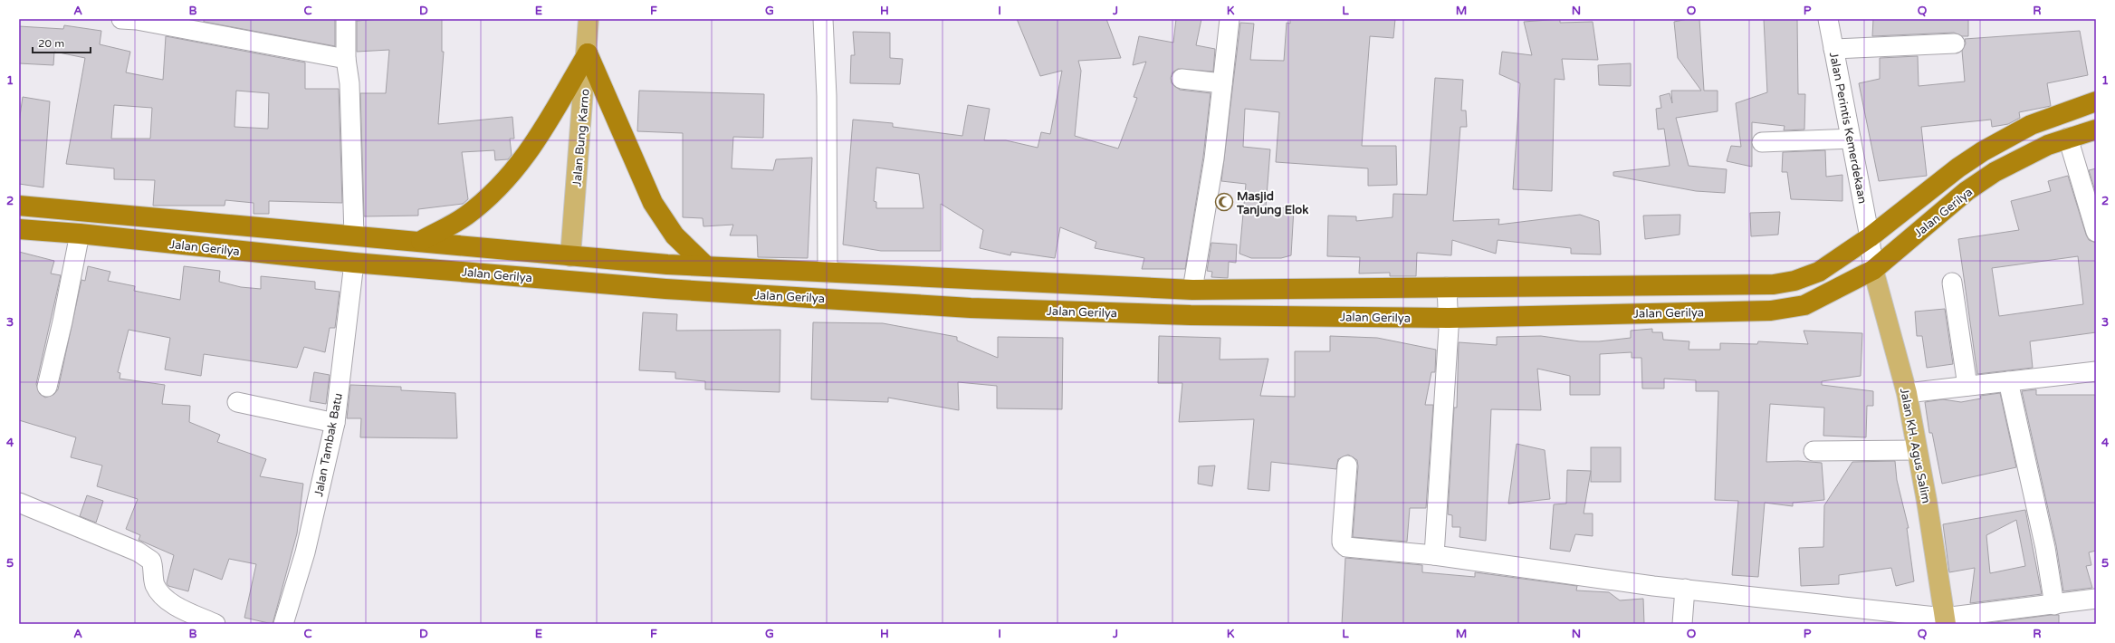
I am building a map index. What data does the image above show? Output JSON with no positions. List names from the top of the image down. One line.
{"streets":{"highway":["Jalan Gerilya"],"main road":["Jalan Bung Karno","Jalan KH. Agus Salim"],"street":["Jalan Perintis Kemerdekaan","Jalan Tambak Batu"]},"crossings":[["Jalan Perintis Kemerdekaan","Jalan Gerilya"],["Jalan Perintis Kemerdekaan","Jalan KH. Agus Salim"],["Jalan Bung Karno","Jalan Gerilya"],["Jalan Gerilya","Jalan Tambak Batu"],["Jalan Gerilya","Jalan KH. Agus Salim"]],"places":{"mosque":["Masjid Tanjung Elok"]},"scale_bar":"20 m","grid":{"columns":["A","B","C","D","E","F","G","H","I","J","K","L","M","N","O","P","Q","R"],"rows":["1","2","3","4","5"]}}
